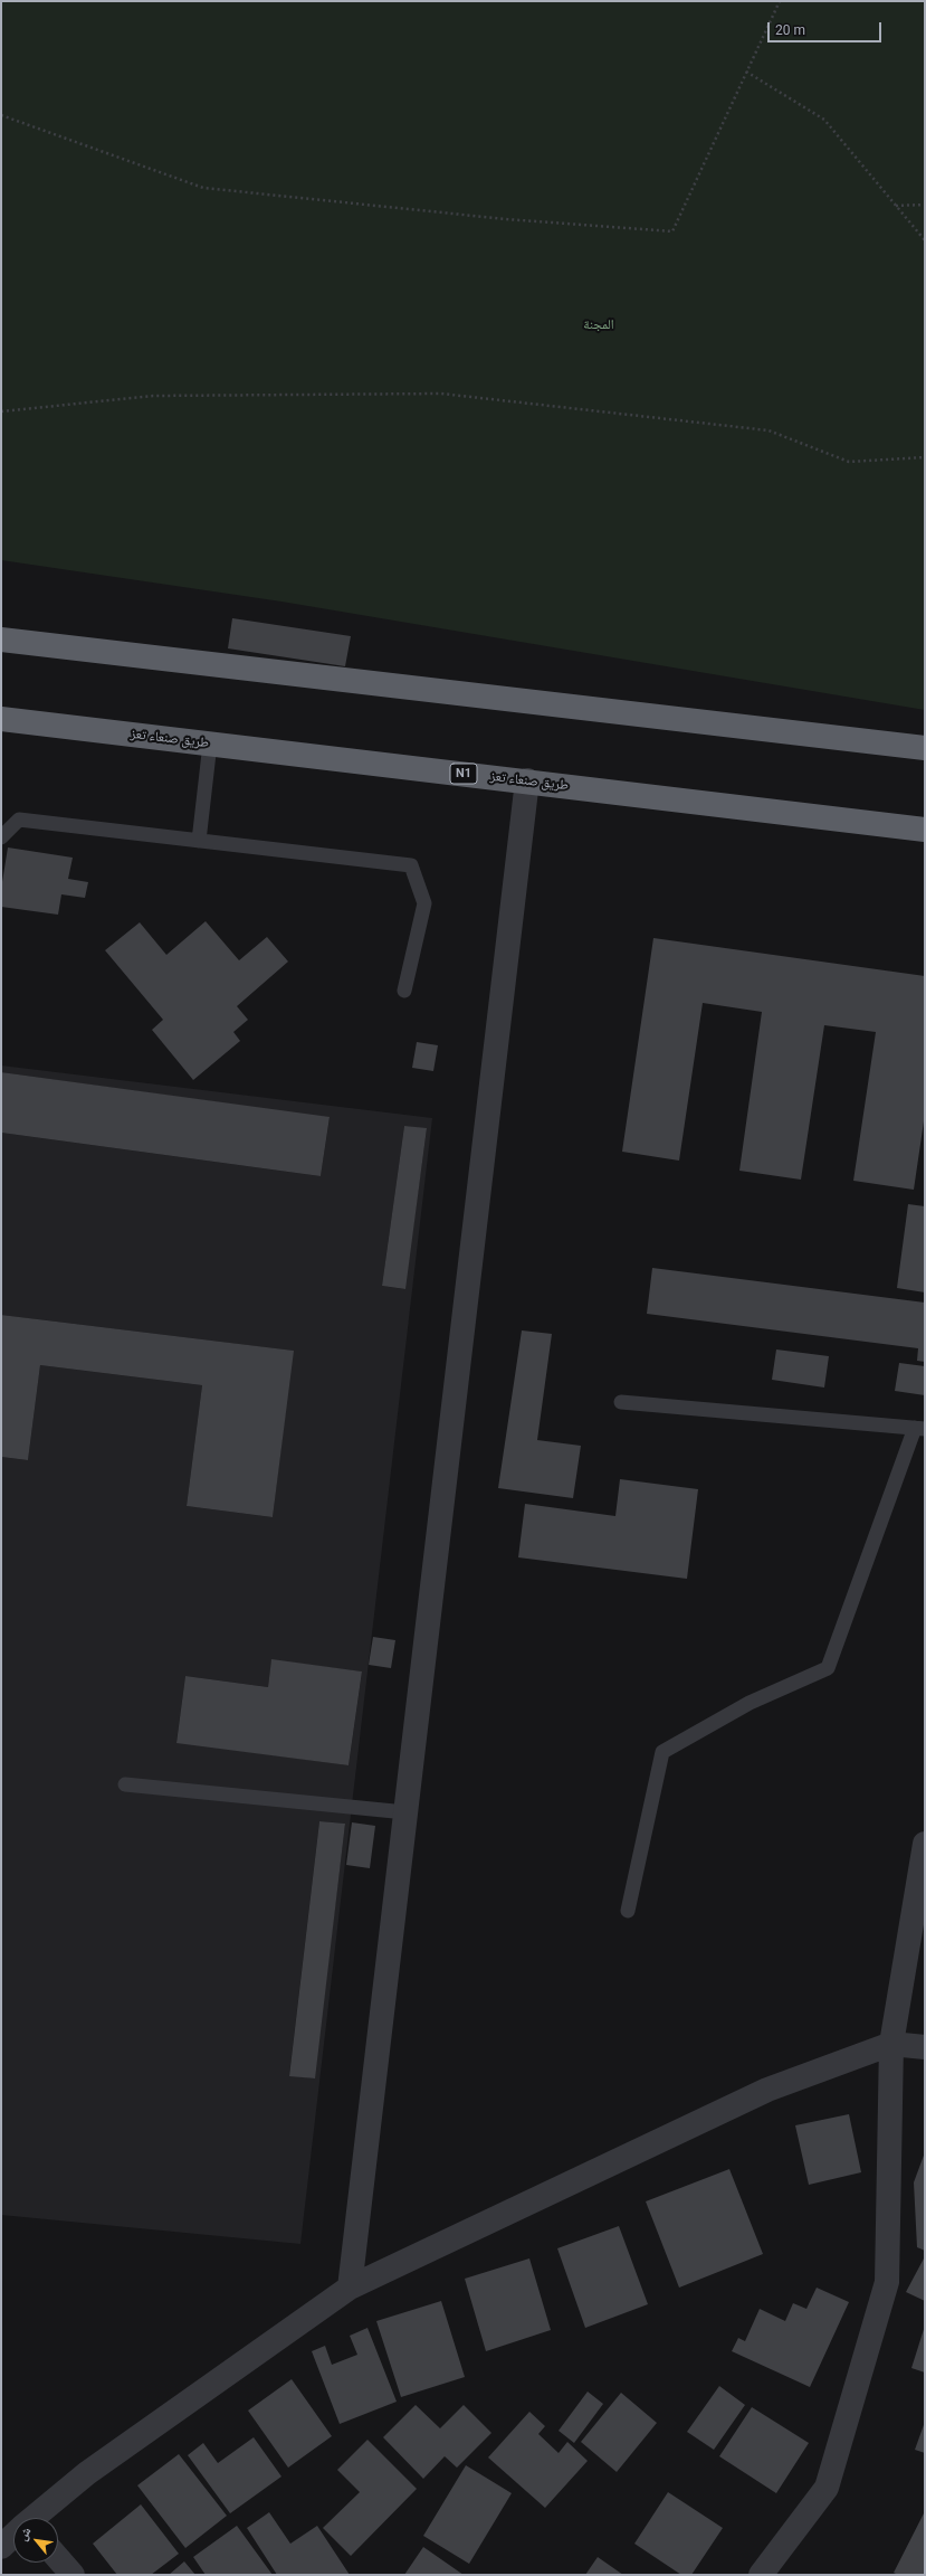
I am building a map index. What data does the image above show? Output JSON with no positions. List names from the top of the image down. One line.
{"streets":{"highway":["طريق صنعاء تعز","N1"]},"parks":["المجنة"],"scale_bar":"20 m","north":"top left"}
